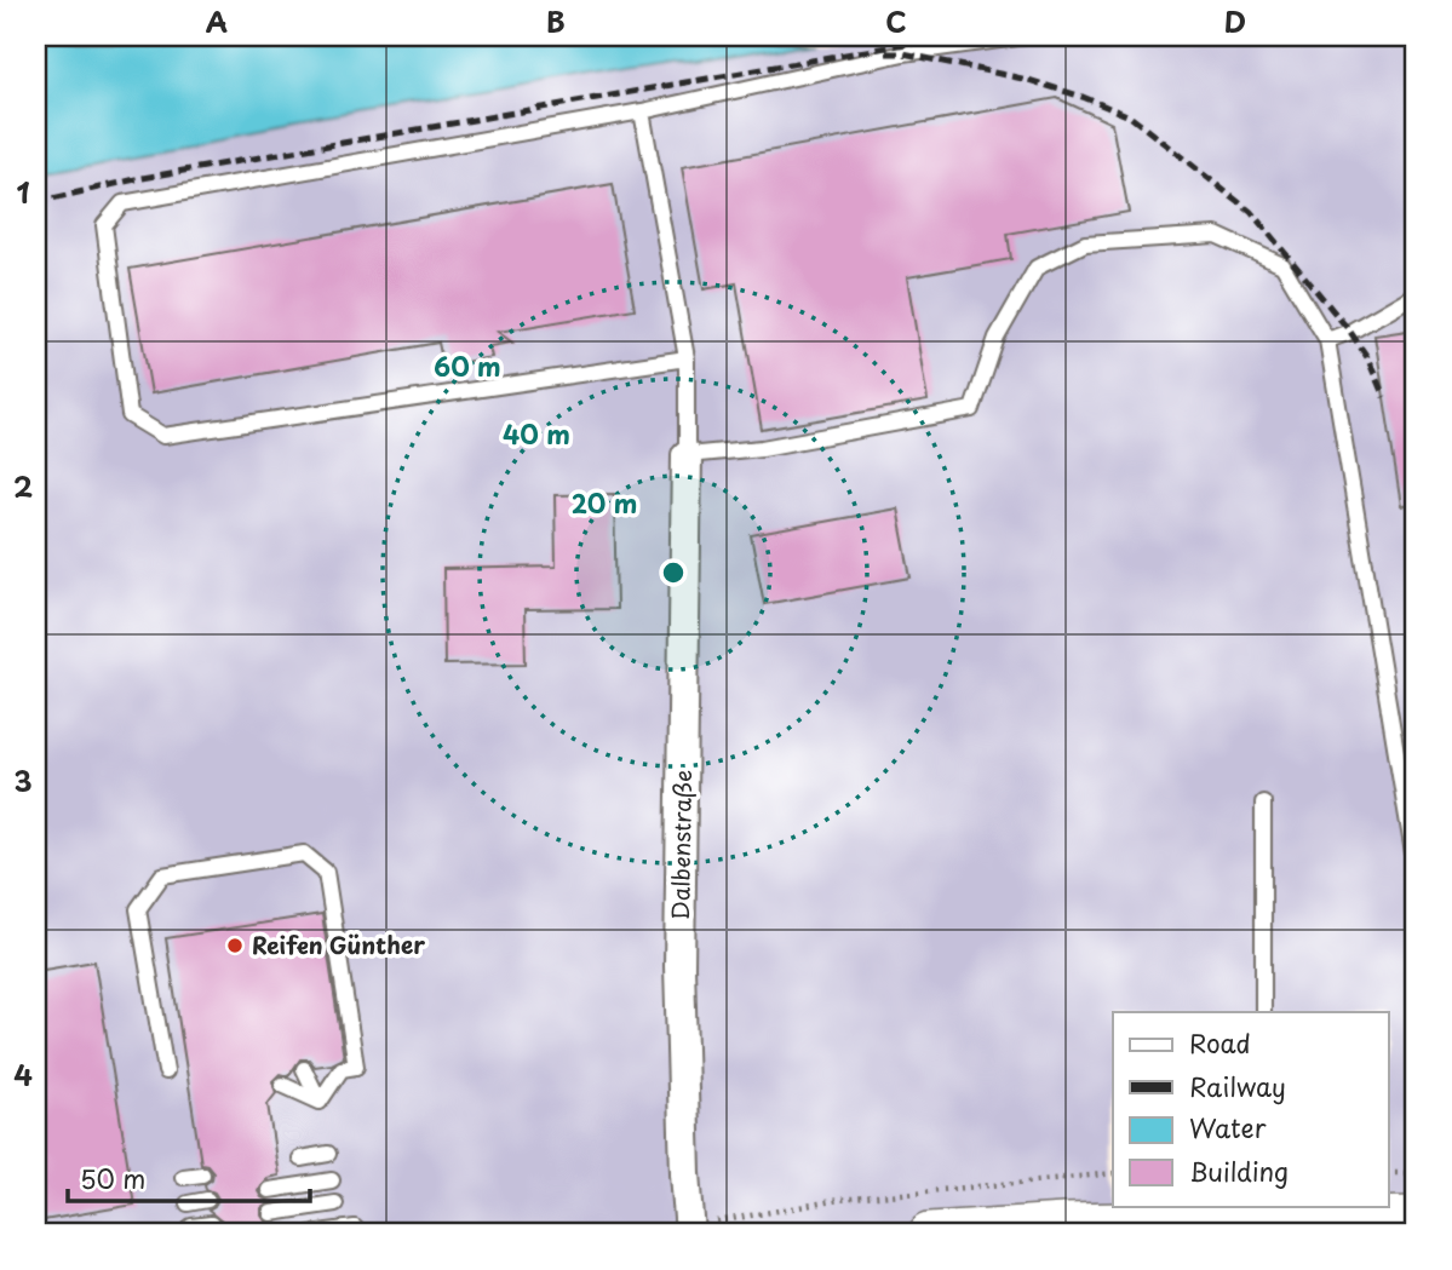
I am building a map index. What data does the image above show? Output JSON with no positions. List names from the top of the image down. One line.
{"streets":{"street":["Dalbenstraße"]},"places":["Reifen Günther"],"legend":["Road","Railway","Water","Building"],"scale_bar":"50 m","grid":{"columns":["A","B","C","D"],"rows":["1","2","3","4"]},"rings":["60 m","40 m","20 m"]}
